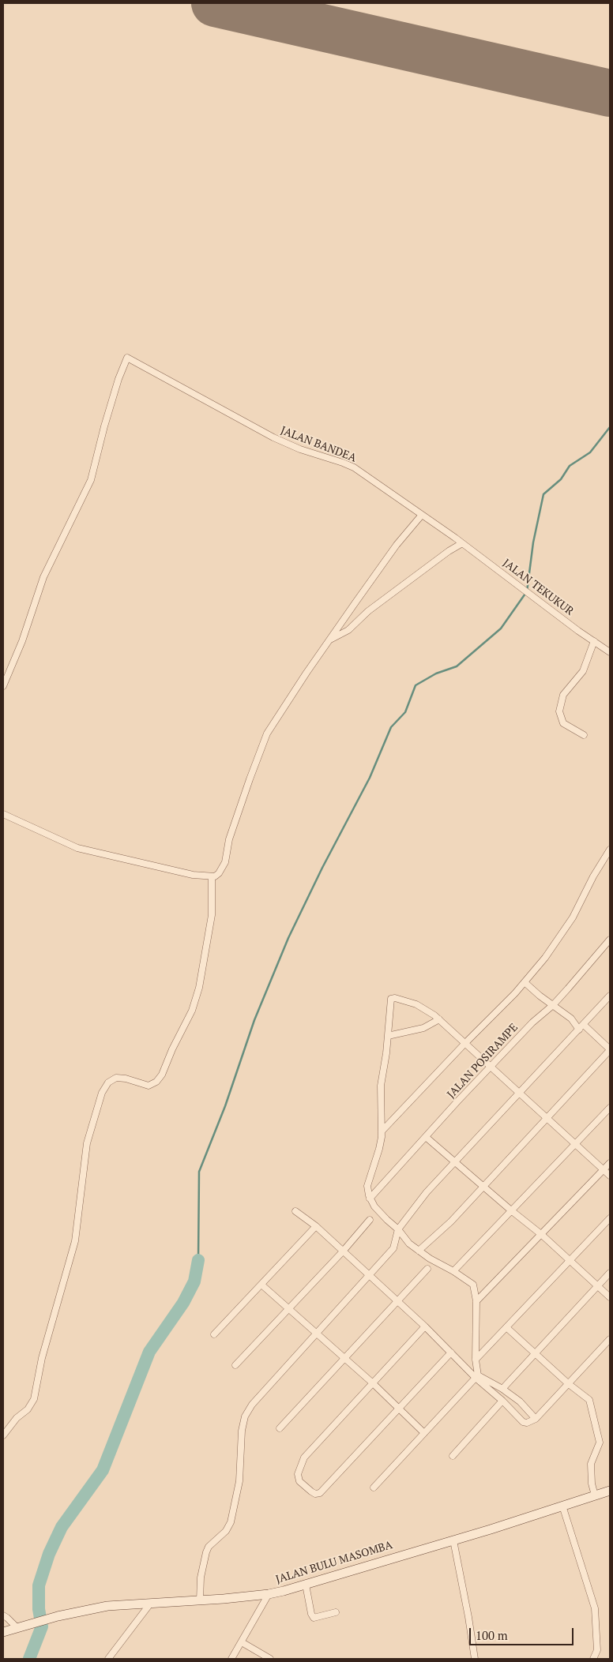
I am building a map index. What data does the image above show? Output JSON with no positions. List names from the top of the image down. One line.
{"streets":{"street":["JALAN BANDEA","JALAN TEKUKUR","JALAN POSIRAMPE","JALAN BULU MASOMBA"]},"crossings":[["JALAN BANDEA","JALAN TEKUKUR"]],"scale_bar":"100 m"}
